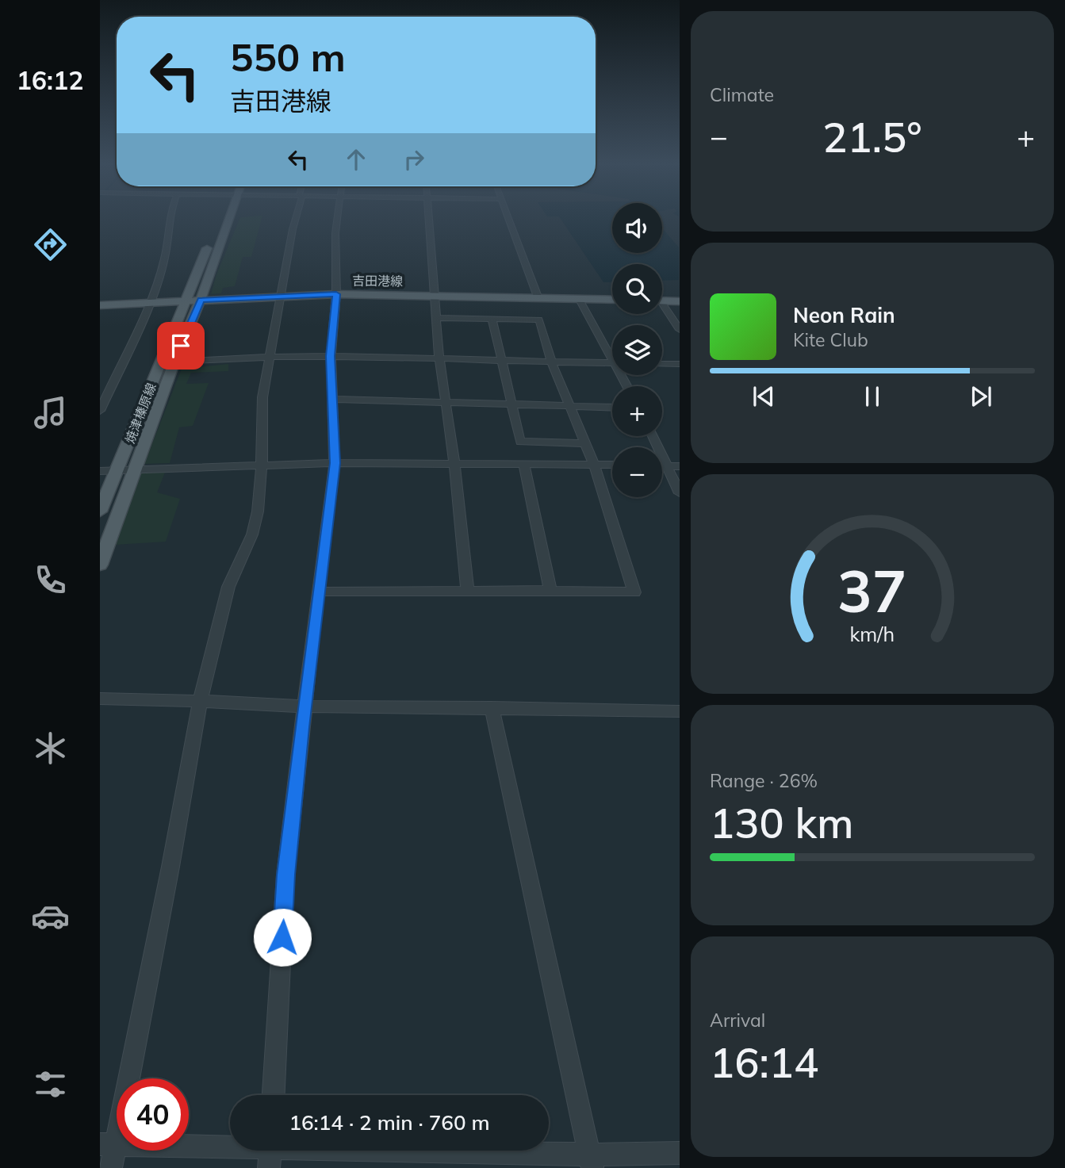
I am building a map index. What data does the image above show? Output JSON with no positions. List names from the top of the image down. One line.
{"streets":{"main road":["吉田港線","焼津榛原線"]},"crossings":[["吉田港線","焼津榛原線"]],"page":{"tabs":"16:12","tile":["Climate",["Range · 26%","130 km"],["Arrival","16:14"]],"turn":["550 m","吉田港線"],"heat":["−","21.5°","+"],"map_buttons":["+","−"],"song":["Neon Rain","Kite Club"],"limit":"40","trip":"16:14 · 2 min · 760 m","gauge":["37","km/h"]}}
